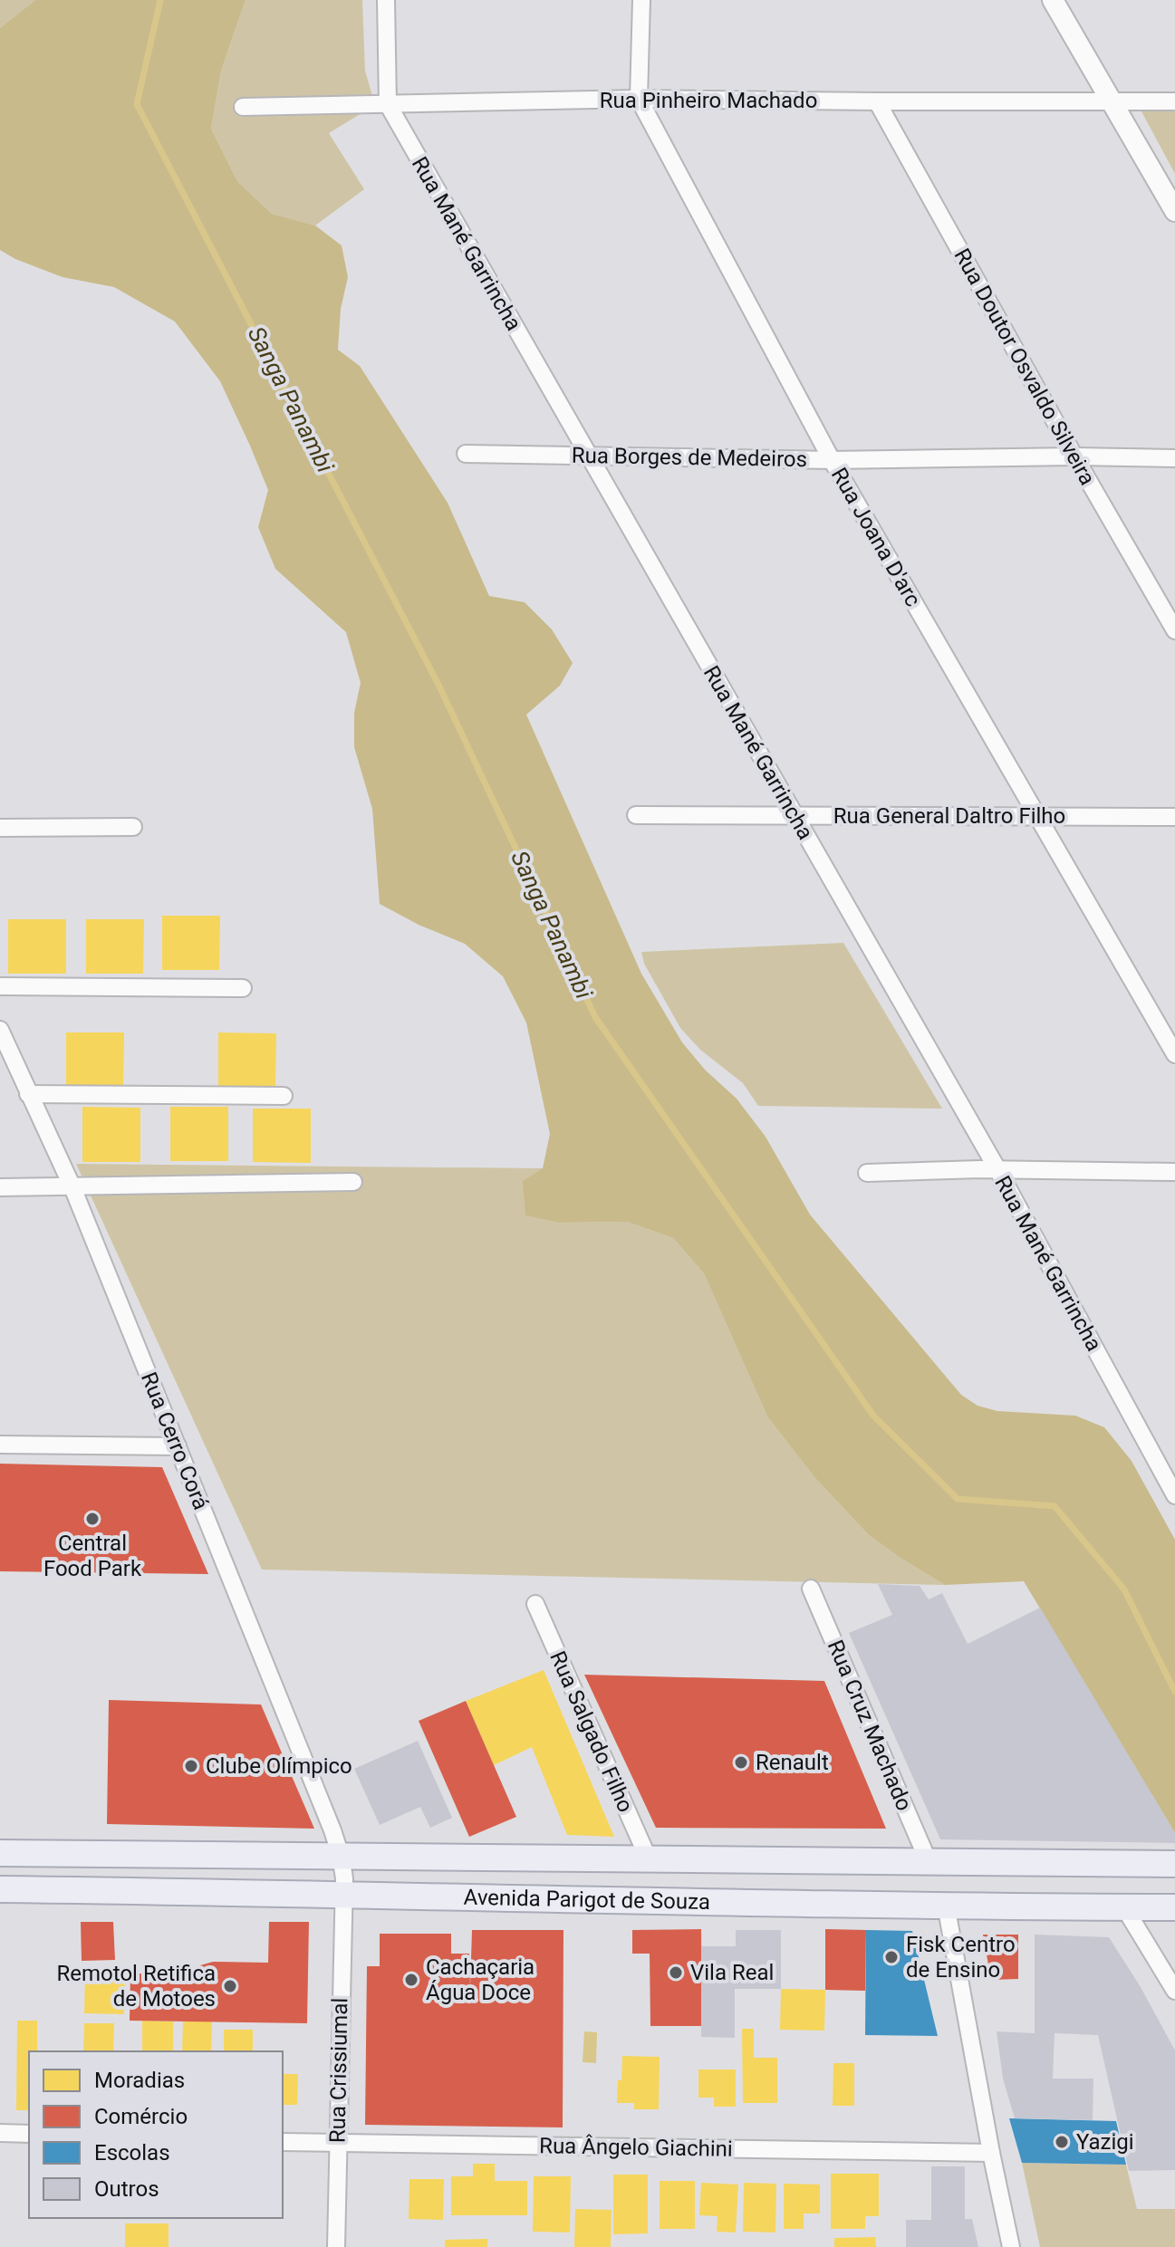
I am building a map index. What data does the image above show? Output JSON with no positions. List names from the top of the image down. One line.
{"streets":{"main road":["Avenida Parigot de Souza"],"street":["Rua Pinheiro Machado","Rua Mané Garrincha","Rua Doutor Osvaldo Silveira","Rua Borges de Medeiros","Rua Joana D'arc","Rua General Daltro Filho","Rua Cerro Corá","Rua Cruz Machado","Rua Salgado Filho","Rua Crissiumal","Rua Ângelo Giachini"]},"crossings":[["Rua Pinheiro Machado","Rua Mané Garrincha"],["Rua Pinheiro Machado","Rua Doutor Osvaldo Silveira"],["Rua Pinheiro Machado","Rua Joana D'arc"],["Rua Mané Garrincha","Rua Borges de Medeiros"],["Rua Mané Garrincha","Rua General Daltro Filho"],["Rua Doutor Osvaldo Silveira","Rua Borges de Medeiros"],["Rua Borges de Medeiros","Rua Joana D'arc"],["Rua Joana D'arc","Rua General Daltro Filho"],["Rua Cerro Corá","Avenida Parigot de Souza"],["Rua Cerro Corá","Rua Crissiumal"],["Rua Cruz Machado","Avenida Parigot de Souza"],["Rua Salgado Filho","Avenida Parigot de Souza"],["Avenida Parigot de Souza","Rua Crissiumal"],["Rua Crissiumal","Rua Ângelo Giachini"]],"water":["Sanga Panambi"],"places":["Central Food Park","Renault","Clube Olímpico","Fisk Centro de Ensino","Vila Real","Cachaçaria Água Doce","Remotol Retifica de Motoes","Yazigi"],"legend":["Moradias","Comércio","Escolas","Outros"]}
